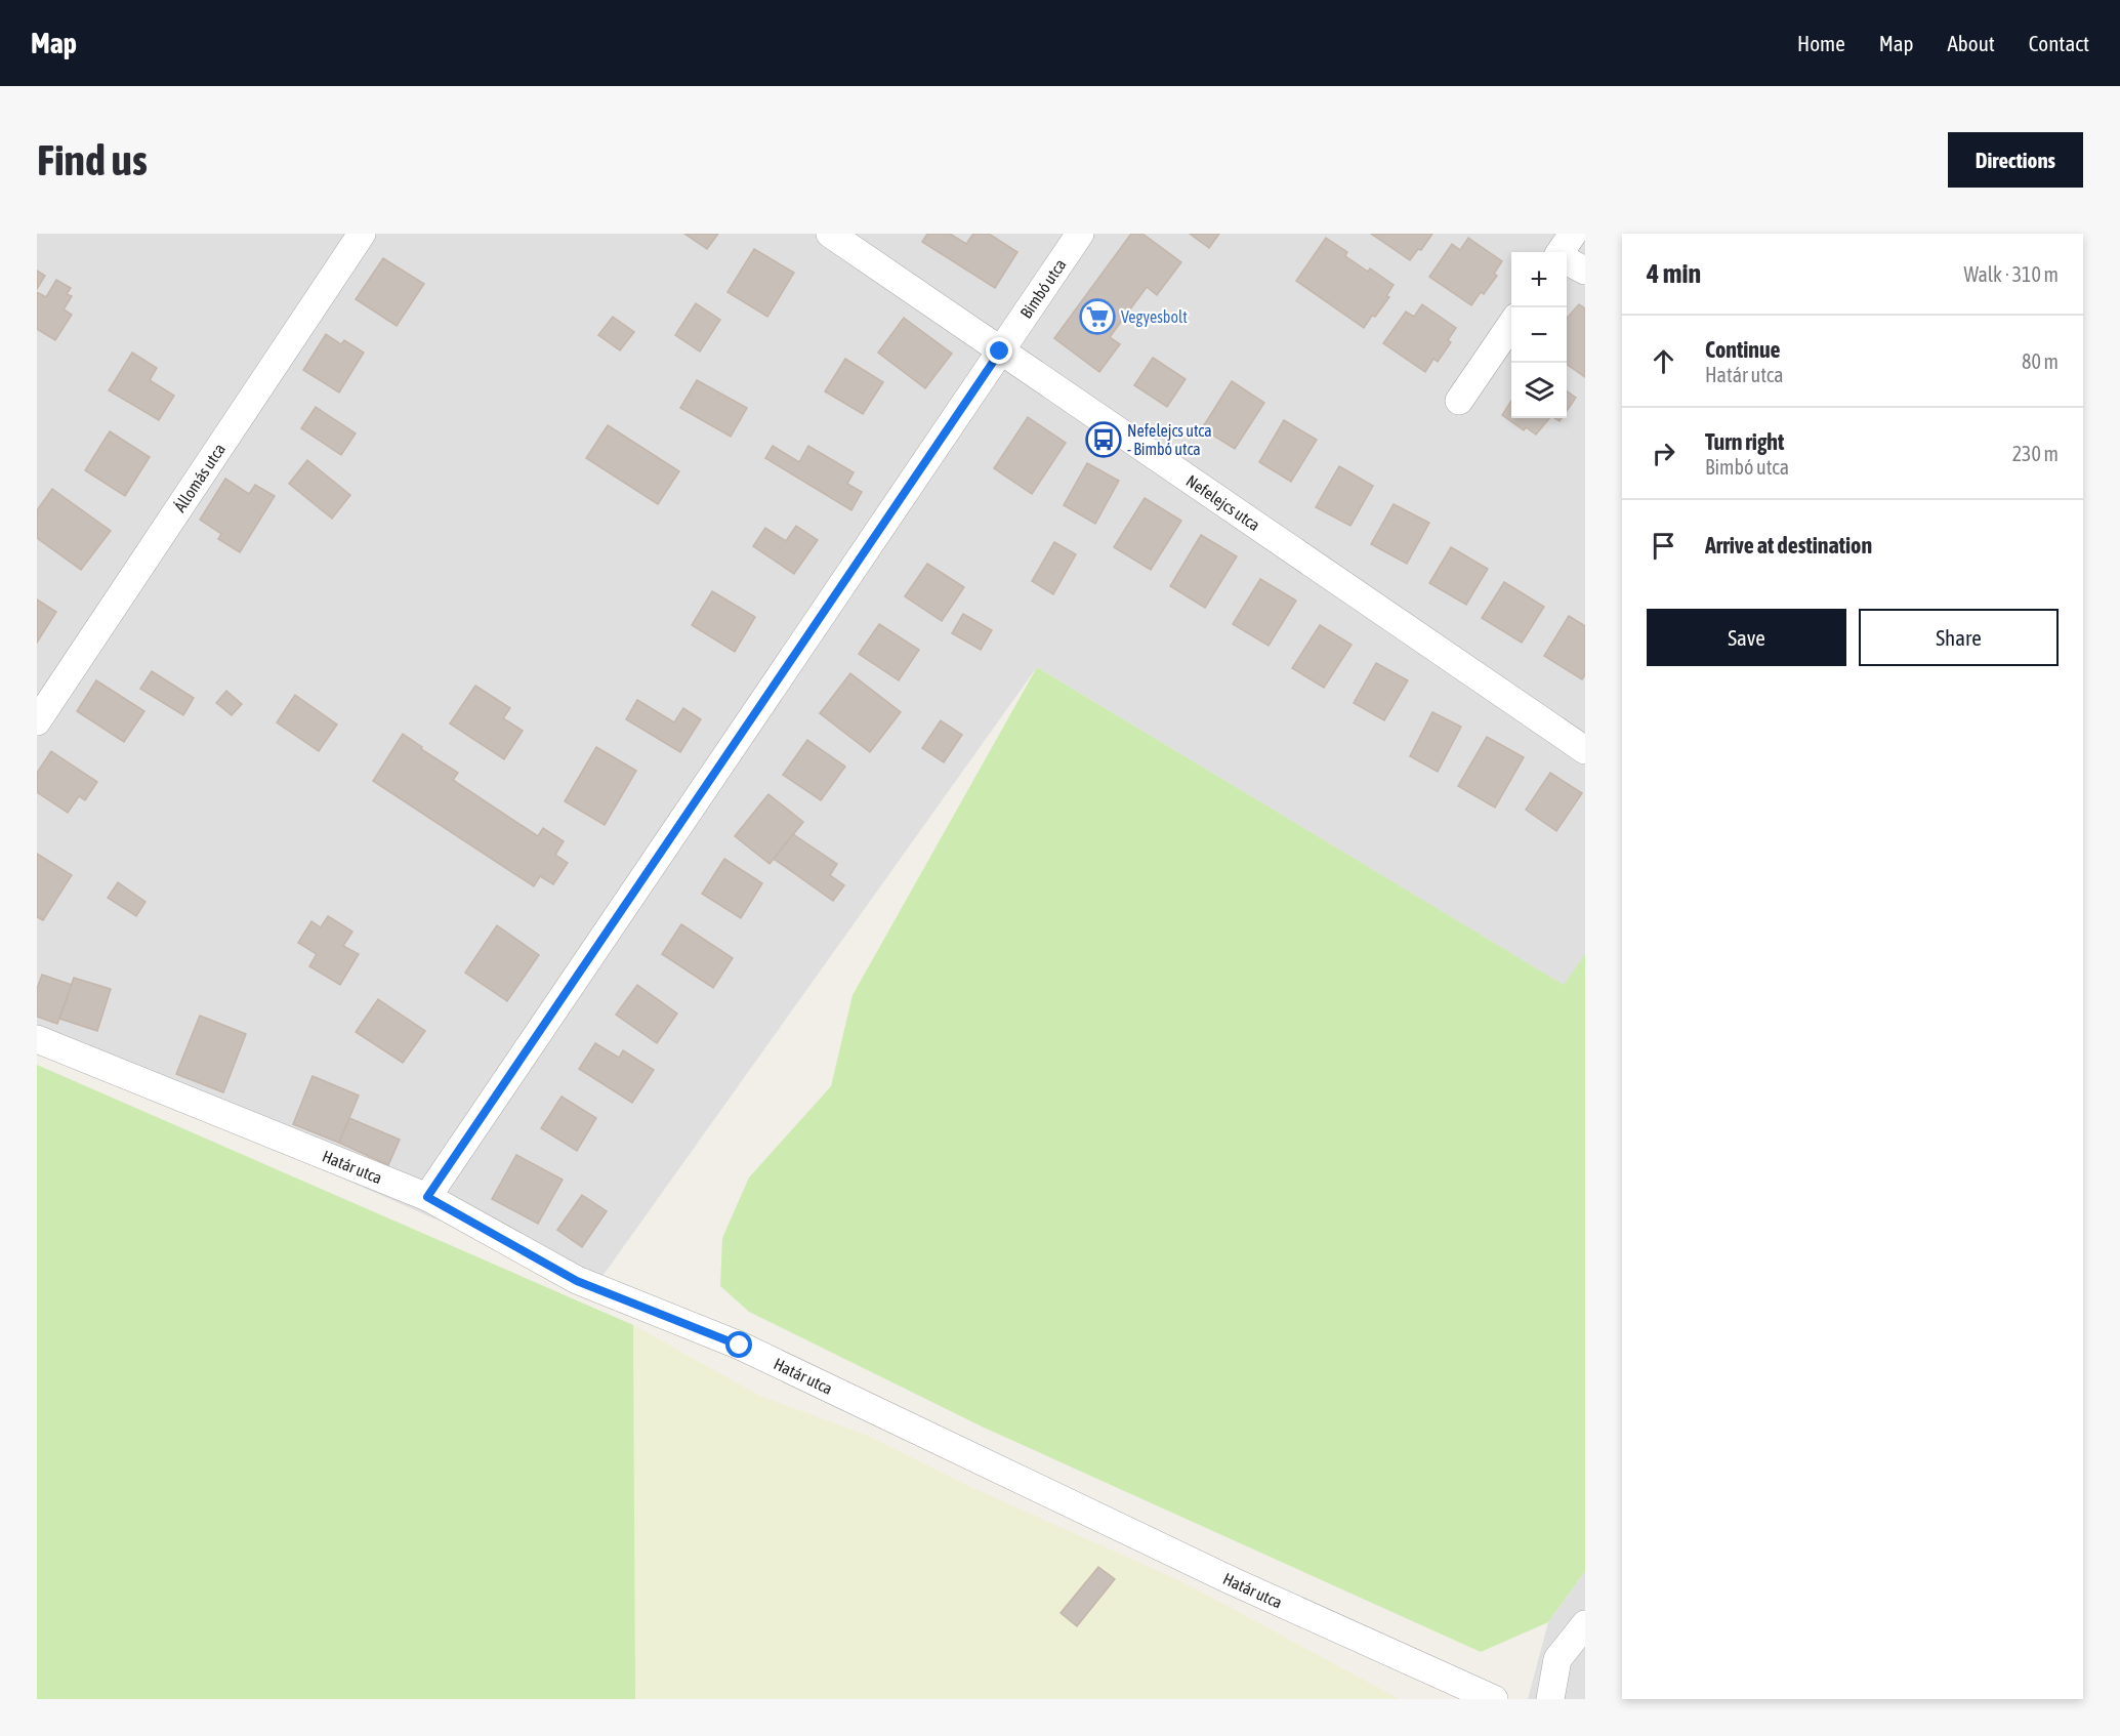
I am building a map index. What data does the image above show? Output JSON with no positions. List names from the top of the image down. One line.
{"streets":{"street":["Bimbó utca","Állomás utca","Nefelejcs utca","Határ utca"]},"crossings":[["Bimbó utca","Nefelejcs utca"],["Bimbó utca","Határ utca"]],"places":{"supermarket":["Vegyesbolt"],"bus stop":["Nefelejcs utca - Bimbó utca"]},"page":{"header":"Map","nav":["Home","Map","About","Contact"],"buttons":["Directions",["Save","Share"]],"title":"Find us","heading":["4 min","Walk · 310 m"],"map_buttons":["+","−"],"list":[["Continue","Határ utca","80 m"],["Turn right","Bimbó utca","230 m"],"Arrive at destination"]}}
